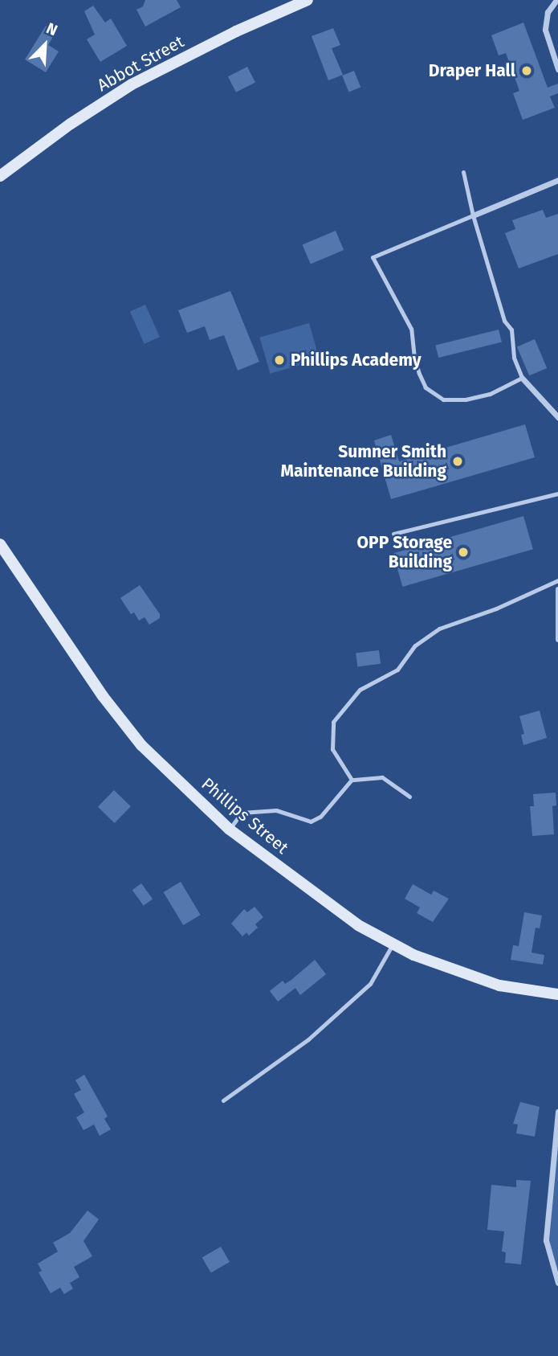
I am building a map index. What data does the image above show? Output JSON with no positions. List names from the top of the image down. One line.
{"streets":{"street":["Abbot Street","Phillips Street"]},"places":["Draper Hall","Phillips Academy","Sumner Smith Maintenance Building","OPP Storage Building"],"north":"top right"}
